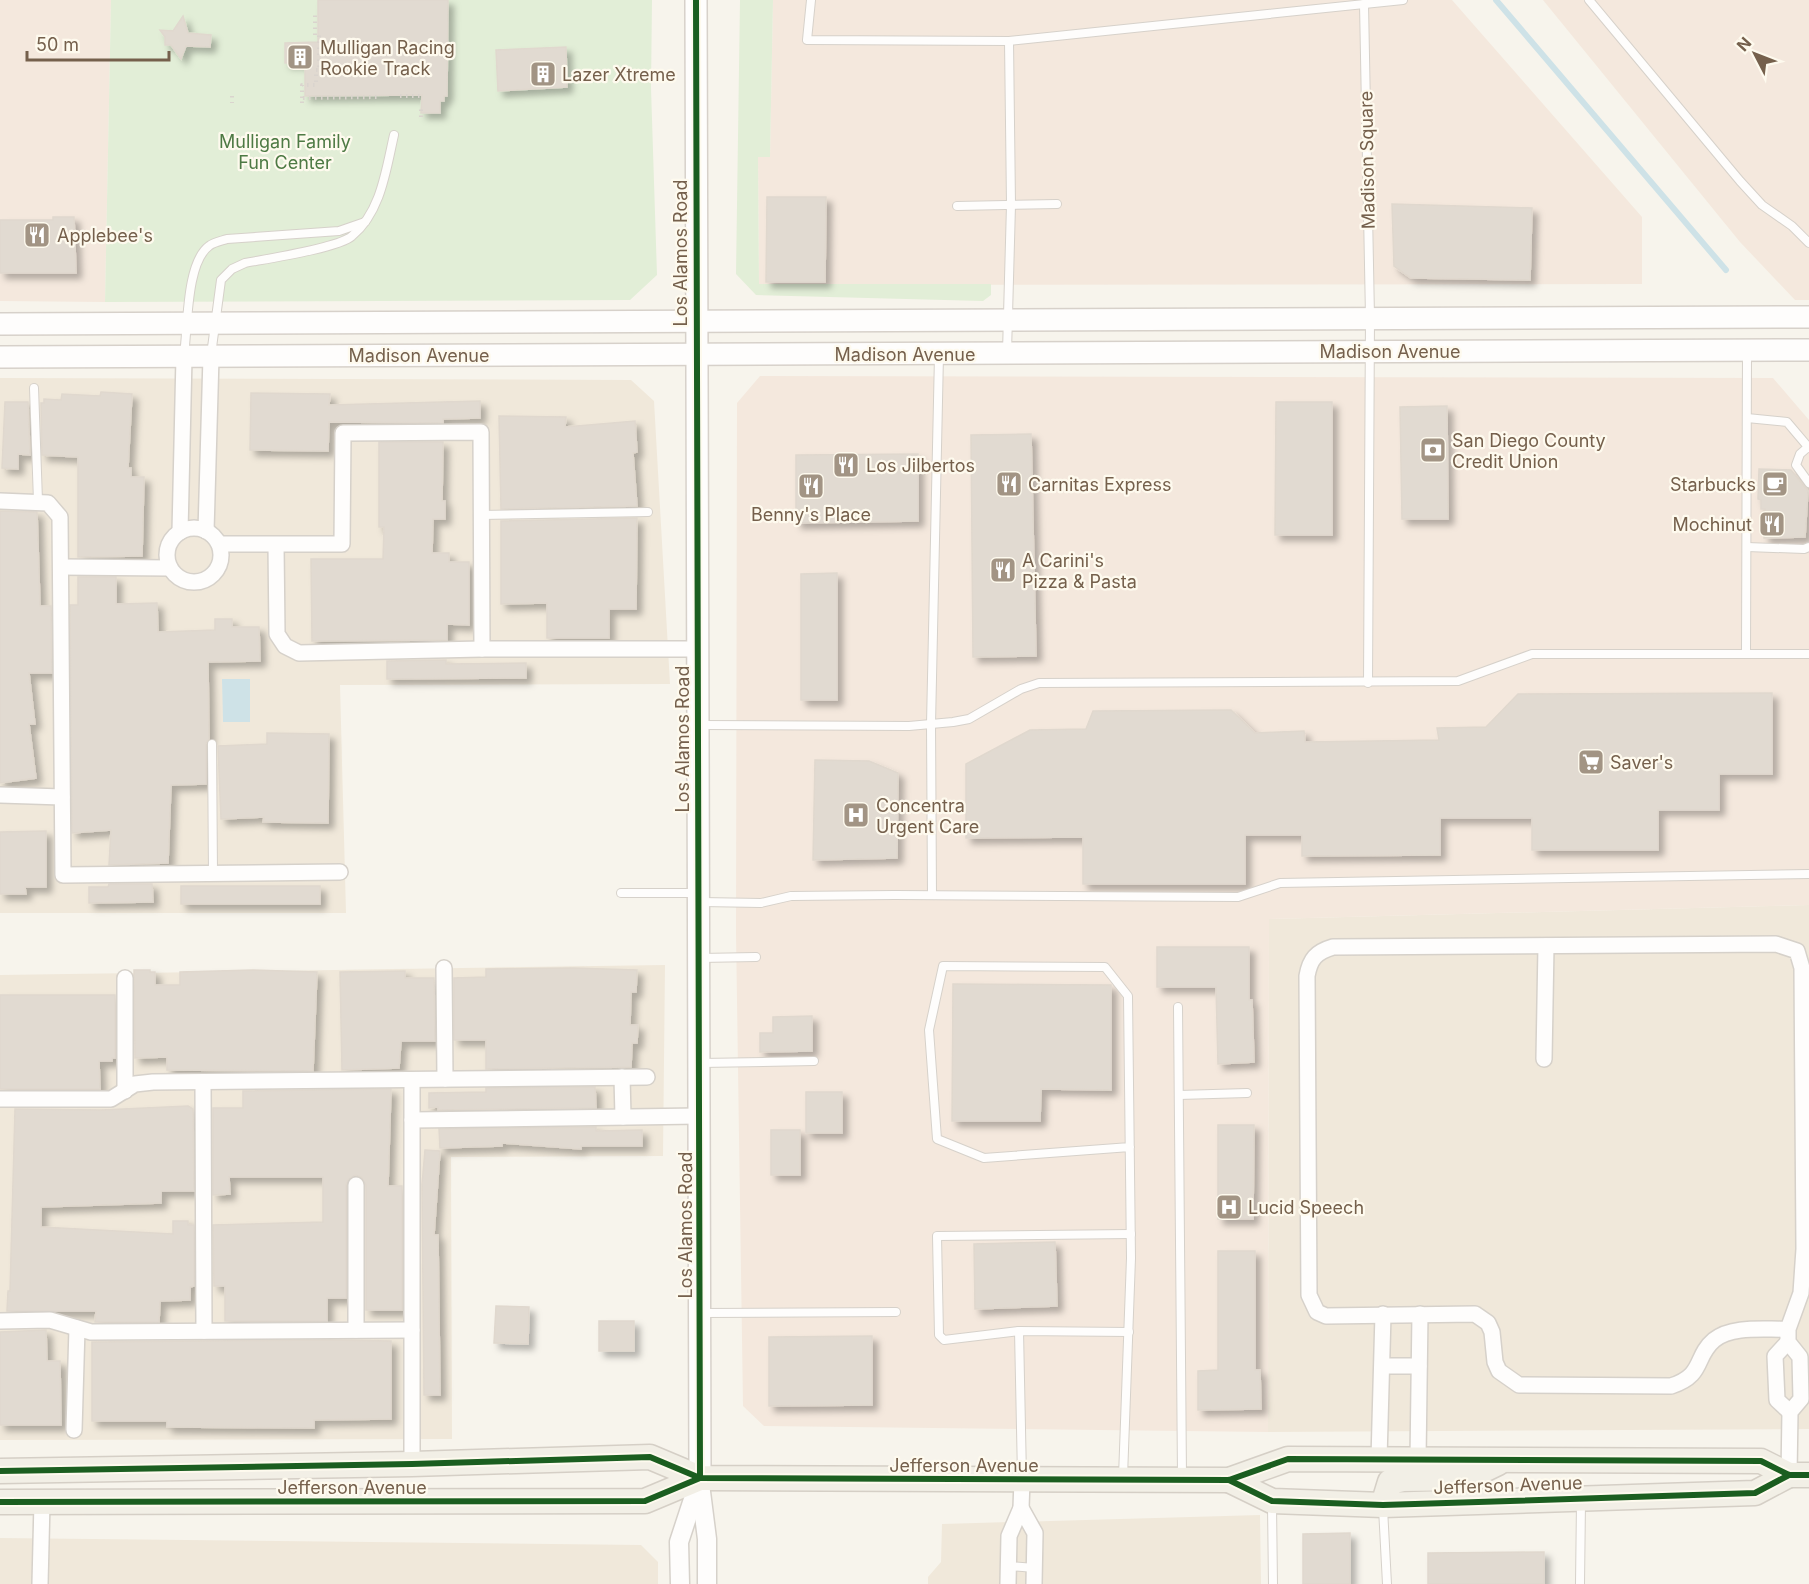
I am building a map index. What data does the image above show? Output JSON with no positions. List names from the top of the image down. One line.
{"streets":{"main road":["Los Alamos Road","Madison Avenue","Jefferson Avenue"],"lane":["Madison Square"]},"crossings":[["Madison Square","Madison Avenue"],["Los Alamos Road","Madison Avenue"],["Los Alamos Road","Jefferson Avenue"]],"parks":["Mulligan Family Fun Center"],"places":{"building":["Mulligan Racing Rookie Track","Lazer Xtreme"],"restaurant":["Applebee's","Los Jilbertos","Carnitas Express","Benny's Place","Mochinut","A Carini's Pizza & Pasta"],"bank":["San Diego County Credit Union"],"cafe":["Starbucks"],"supermarket":["Saver's"],"hospital":["Concentra Urgent Care","Lucid Speech"]},"scale_bar":"50 m","north":"top left"}
